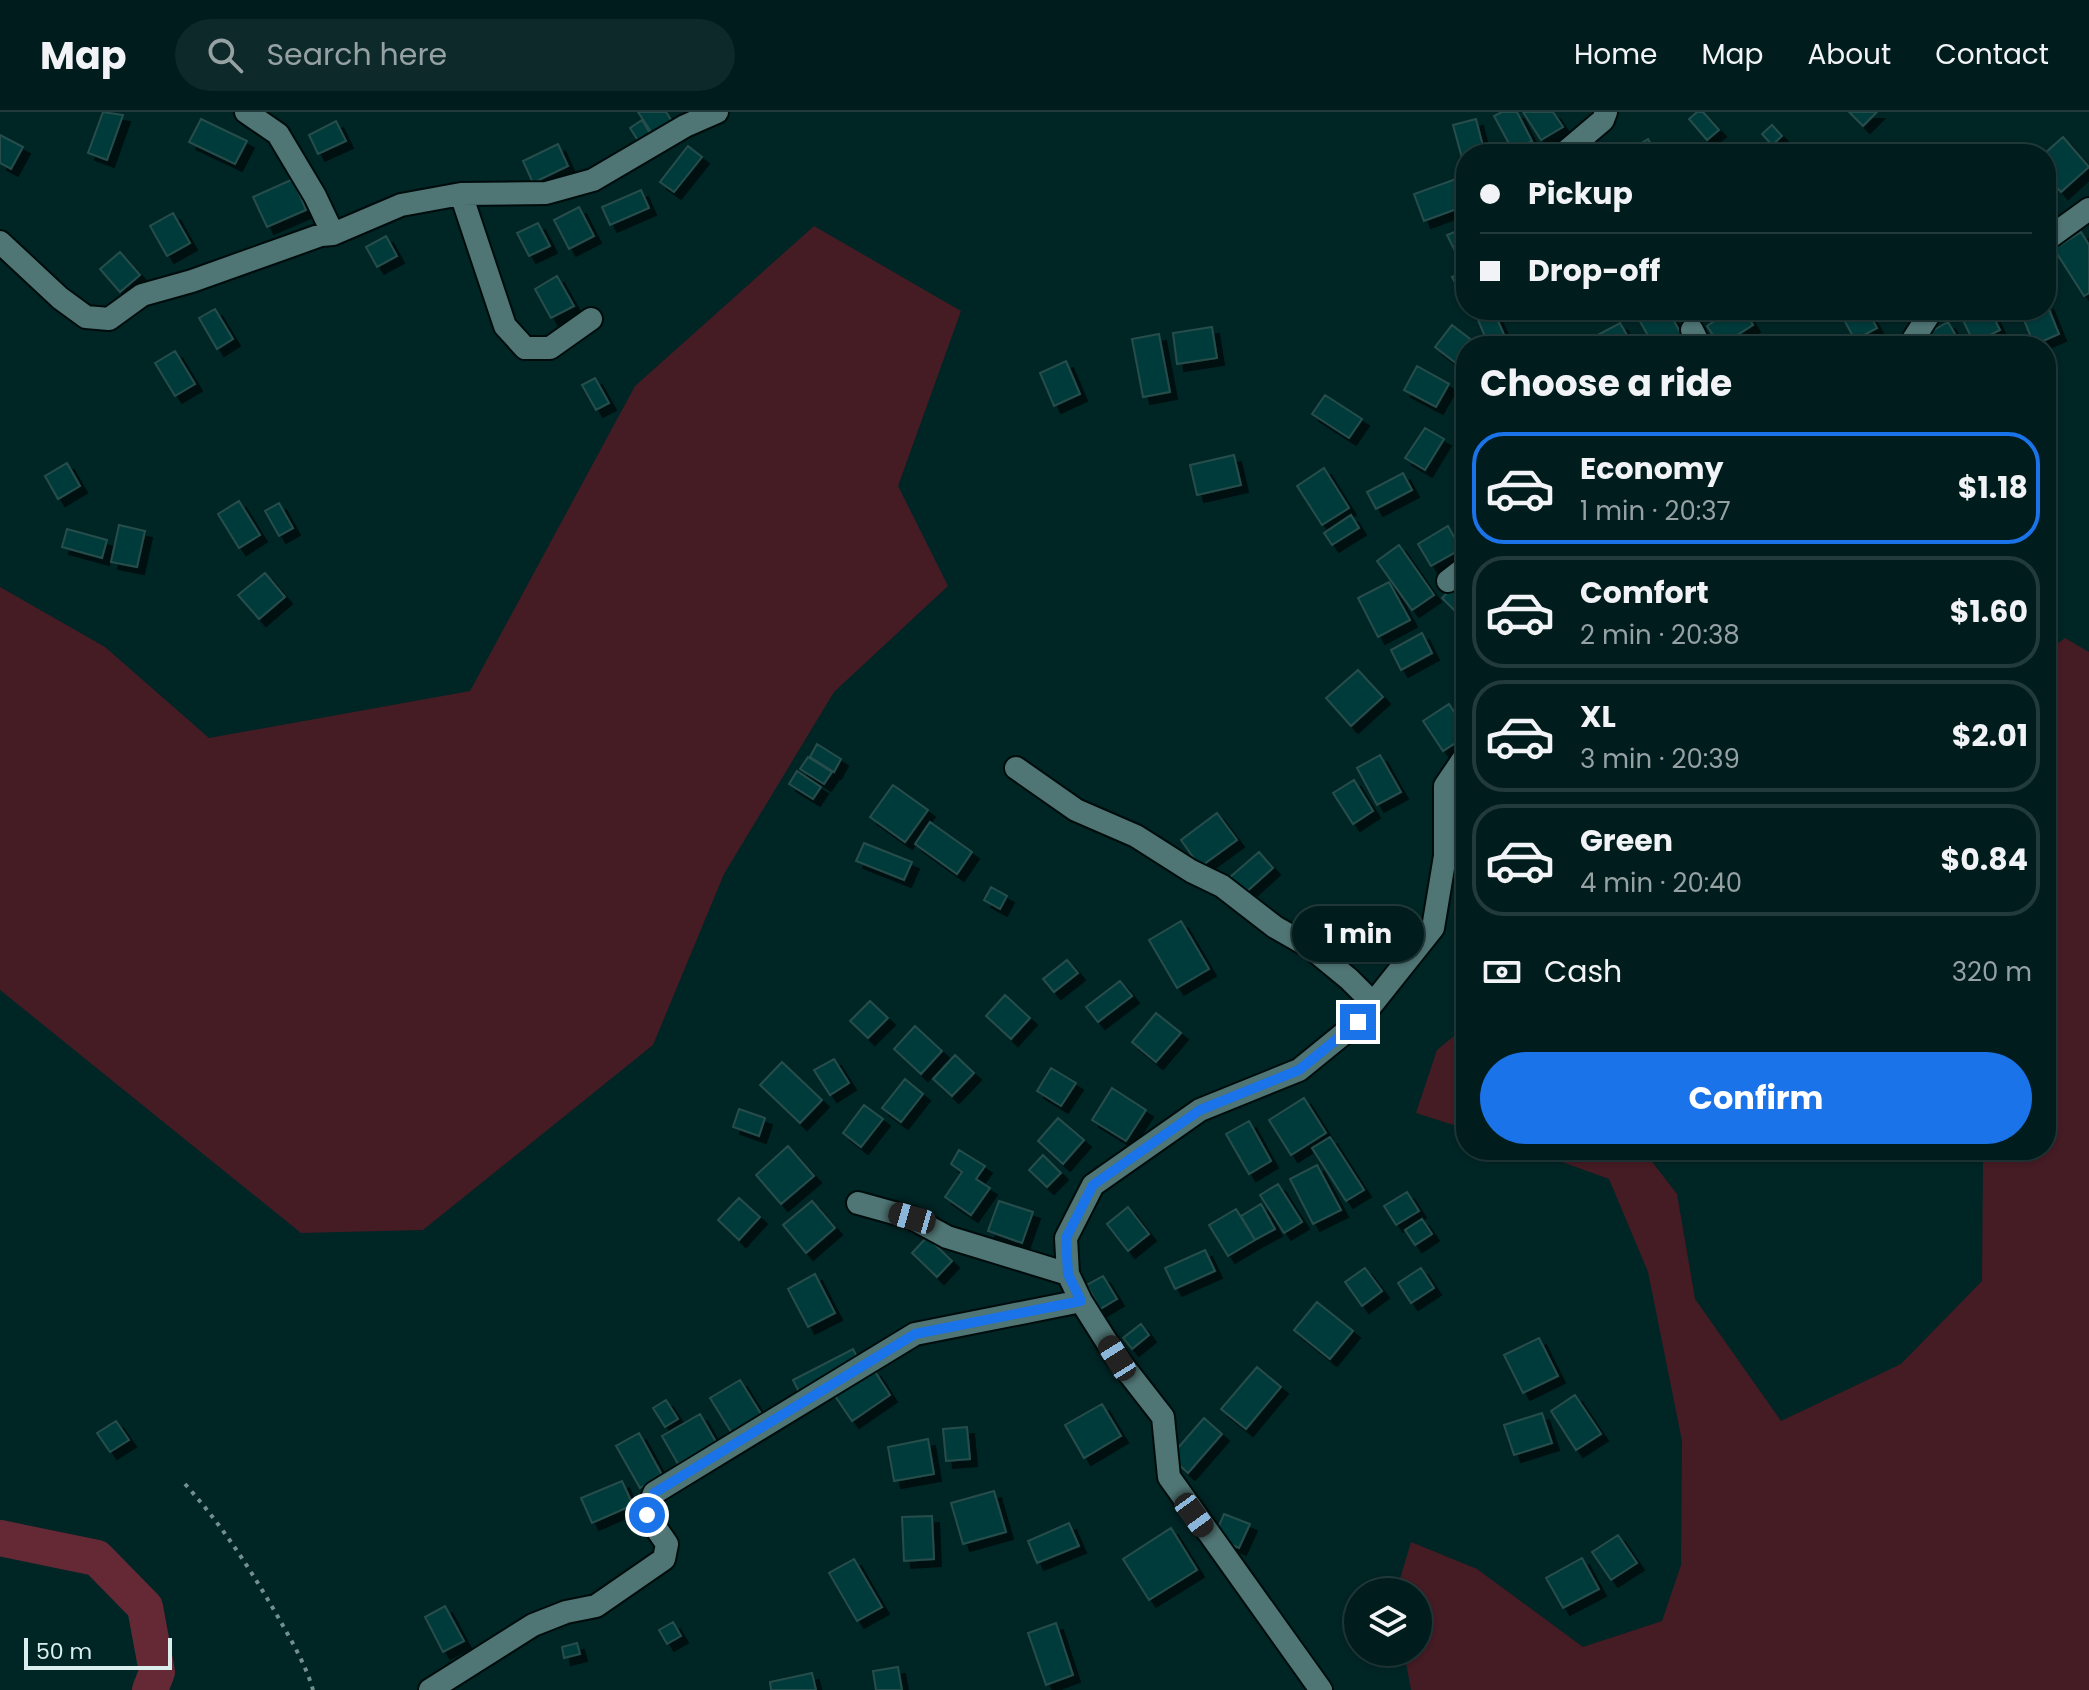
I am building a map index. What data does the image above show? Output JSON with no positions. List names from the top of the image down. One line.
{"scale_bar":"50 m","page":{"header":"Map","search":"Search here","nav":["Home","Map","About","Contact"],"banner":["Pickup","Drop-off"],"heading":"Choose a ride","list":[{"name":"Economy","note":"1 min · 20:37","value":"$1.18"},{"name":"Comfort","note":"2 min · 20:38","value":"$1.60"},{"name":"XL","note":"3 min · 20:39","value":"$2.01"},{"name":"Green","note":"4 min · 20:40","value":"$0.84"}],"bubble":"1 min","pay":["Cash","320 m"],"buttons":"Confirm","scale":"50 m"}}
